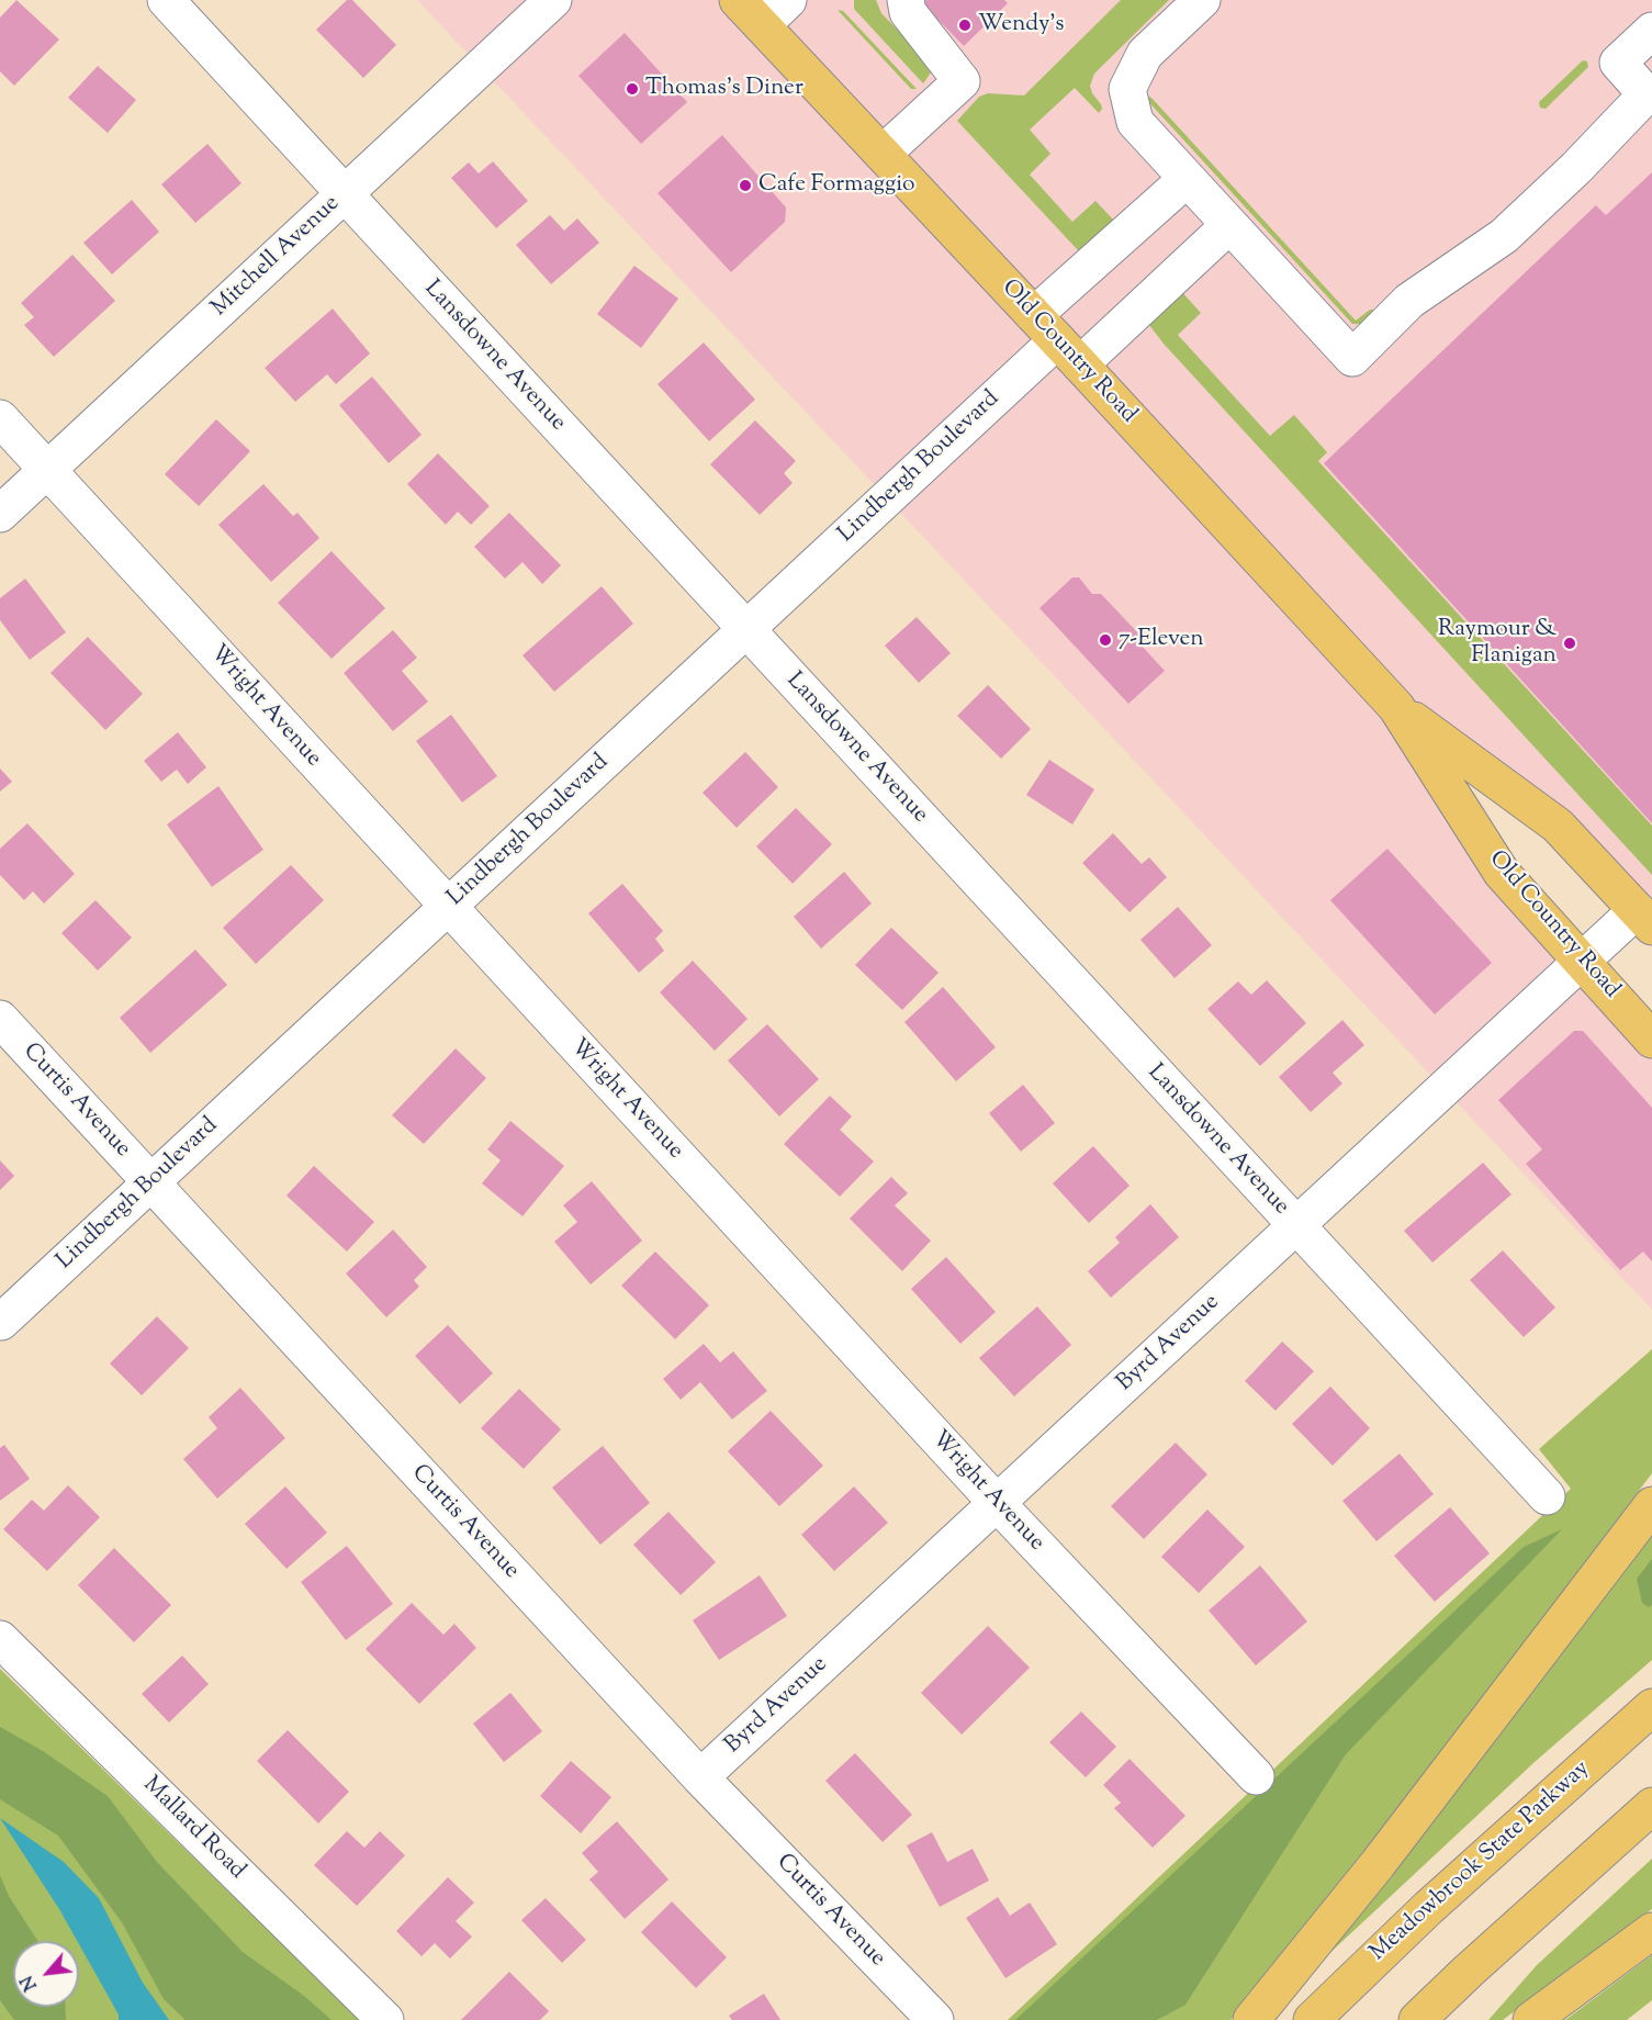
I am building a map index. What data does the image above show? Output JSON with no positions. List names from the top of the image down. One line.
{"streets":{"main road":["Old Country Road","Meadowbrook State Parkway"],"street":["Mitchell Avenue","Lansdowne Avenue","Lindbergh Boulevard","Wright Avenue","Curtis Avenue","Byrd Avenue","Mallard Road"]},"crossings":[["Mitchell Avenue","Lansdowne Avenue"],["Mitchell Avenue","Wright Avenue"],["Old Country Road","Lindbergh Boulevard"],["Old Country Road","Byrd Avenue"],["Lansdowne Avenue","Lindbergh Boulevard"],["Lansdowne Avenue","Byrd Avenue"],["Lindbergh Boulevard","Wright Avenue"],["Lindbergh Boulevard","Curtis Avenue"],["Wright Avenue","Byrd Avenue"],["Curtis Avenue","Byrd Avenue"]],"places":["Wendy's","Thomas's Diner","Cafe Formaggio","7-Eleven","Raymour & Flanigan"],"north":"bottom left"}
